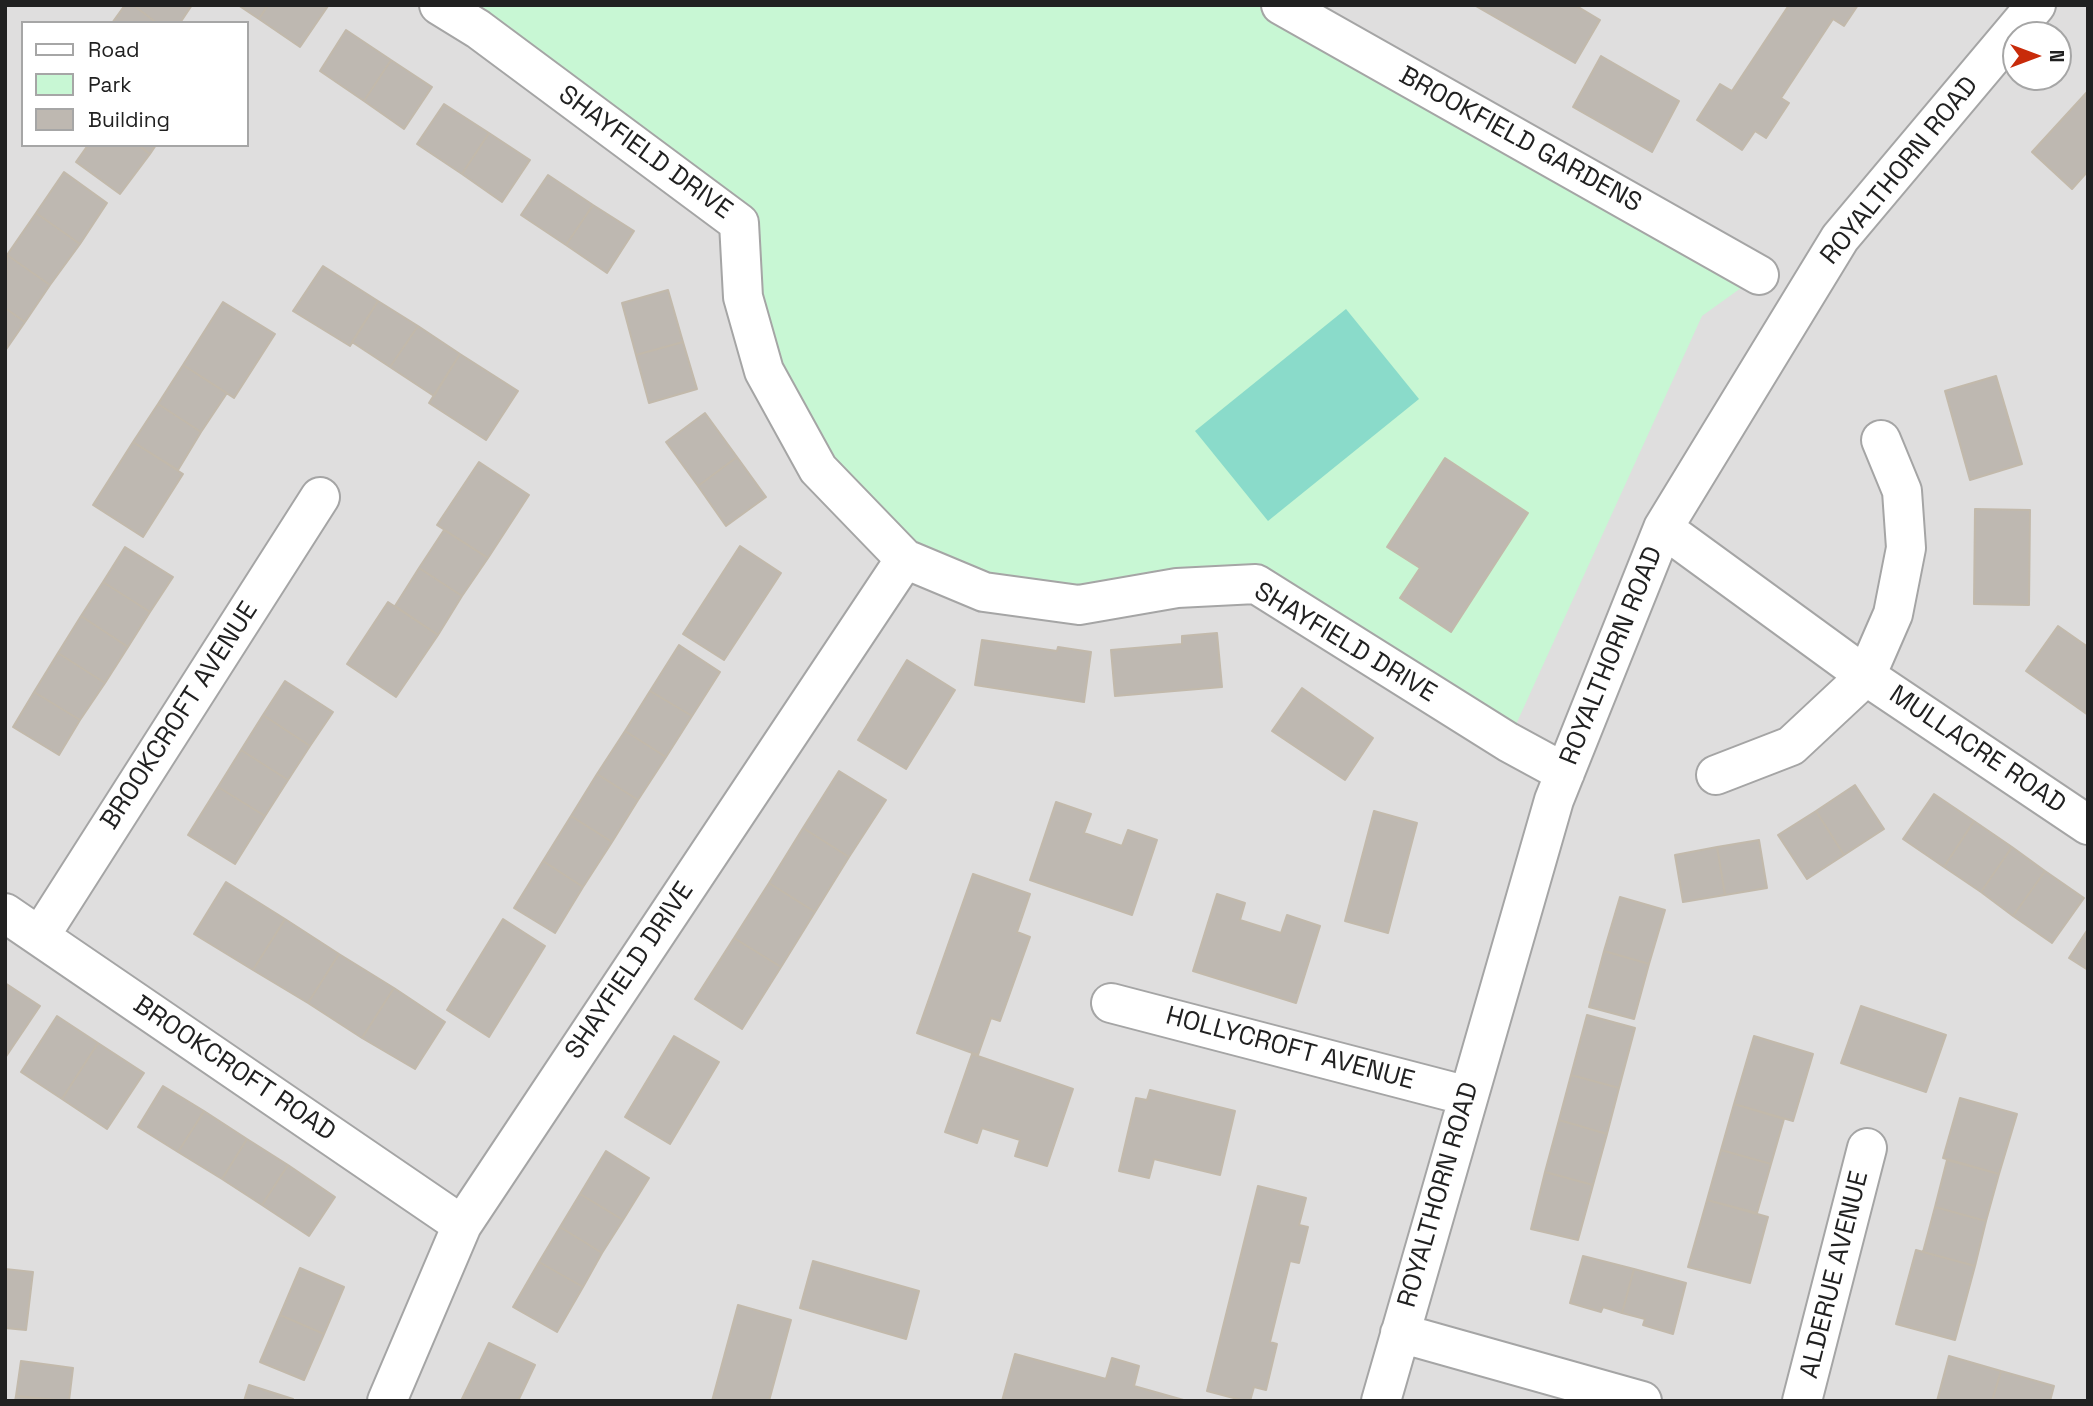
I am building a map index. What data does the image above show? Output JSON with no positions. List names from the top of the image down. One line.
{"streets":{"street":["BROOKFIELD GARDENS","SHAYFIELD DRIVE","ROYALTHORN ROAD","BROOKCROFT AVENUE","MULLACRE ROAD","HOLLYCROFT AVENUE","BROOKCROFT ROAD","ALDERUE AVENUE"]},"crossings":[["SHAYFIELD DRIVE","ROYALTHORN ROAD"],["SHAYFIELD DRIVE","BROOKCROFT ROAD"],["ROYALTHORN ROAD","MULLACRE ROAD"],["ROYALTHORN ROAD","HOLLYCROFT AVENUE"],["BROOKCROFT AVENUE","BROOKCROFT ROAD"]],"legend":["Road","Park","Building"],"north":"right"}
